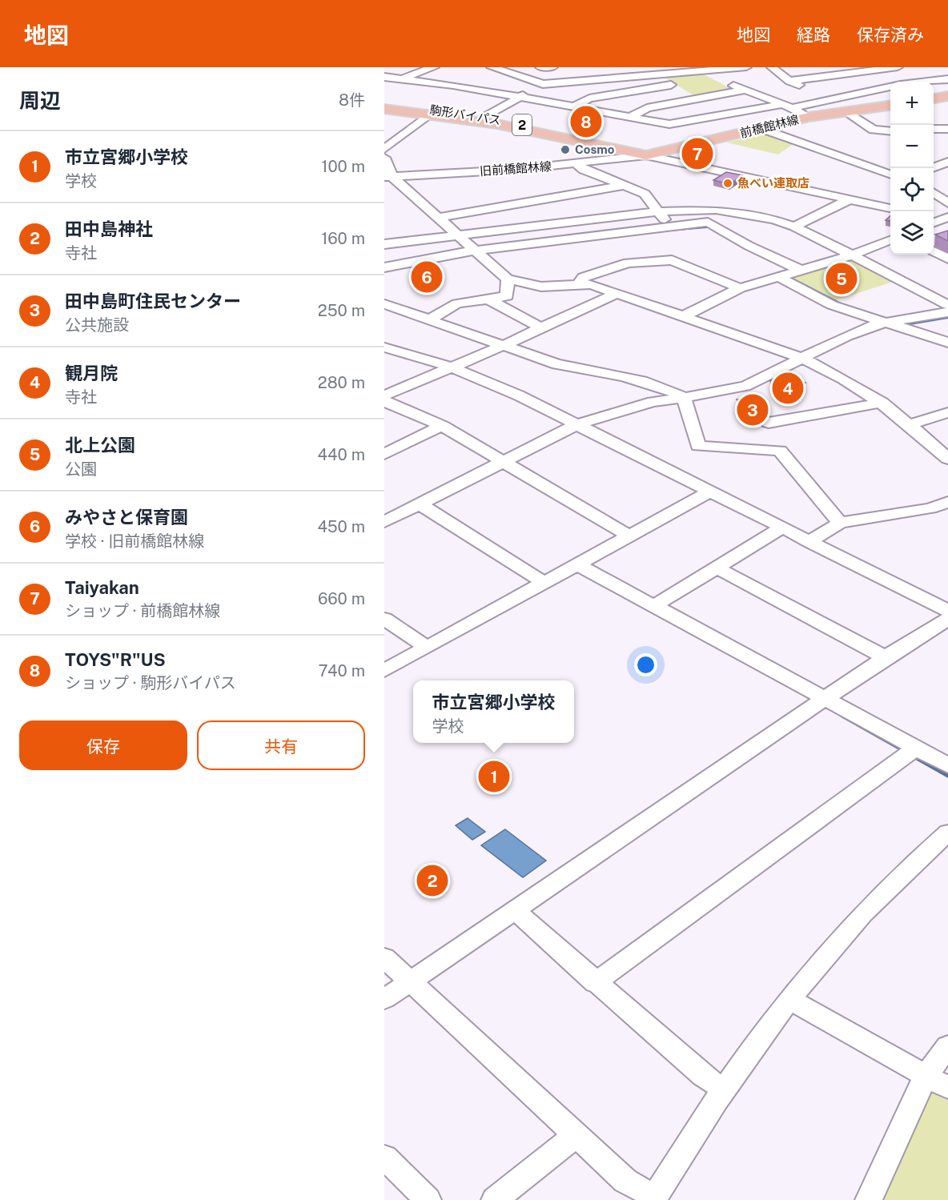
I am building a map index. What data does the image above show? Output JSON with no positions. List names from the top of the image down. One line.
{"streets":{"main road":["駒形バイパス","2","前橋館林線"],"street":["旧前橋館林線"]},"crossings":[["駒形バイパス","前橋館林線"],["駒形バイパス","旧前橋館林線"],["前橋館林線","旧前橋館林線"]],"places":["Cosmo","魚べい連取店"],"page":{"header":"地図","nav":["地図","経路","保存済み"],"heading":["周辺","8件"],"map_buttons":["+","−"],"pins":["8","7","6","5","4","3","1","2"],"list":[{"mark":"1","name":"市立宮郷小学校","note":"学校","value":"100 m"},{"mark":"2","name":"田中島神社","note":"寺社","value":"160 m"},{"mark":"3","name":"田中島町住民センター","note":"公共施設","value":"250 m"},{"mark":"4","name":"観月院","note":"寺社","value":"280 m"},{"mark":"5","name":"北上公園","note":"公園","value":"440 m"},{"mark":"6","name":"みやさと保育園","note":"学校 · 旧前橋館林線","value":"450 m"},{"mark":"7","name":"Taiyakan","note":"ショップ · 前橋館林線","value":"660 m"},{"mark":"8","name":"TOYS\"R\"US","note":"ショップ · 駒形バイパス","value":"740 m"}],"popup":["市立宮郷小学校","学校"],"buttons":["保存","共有"]}}
